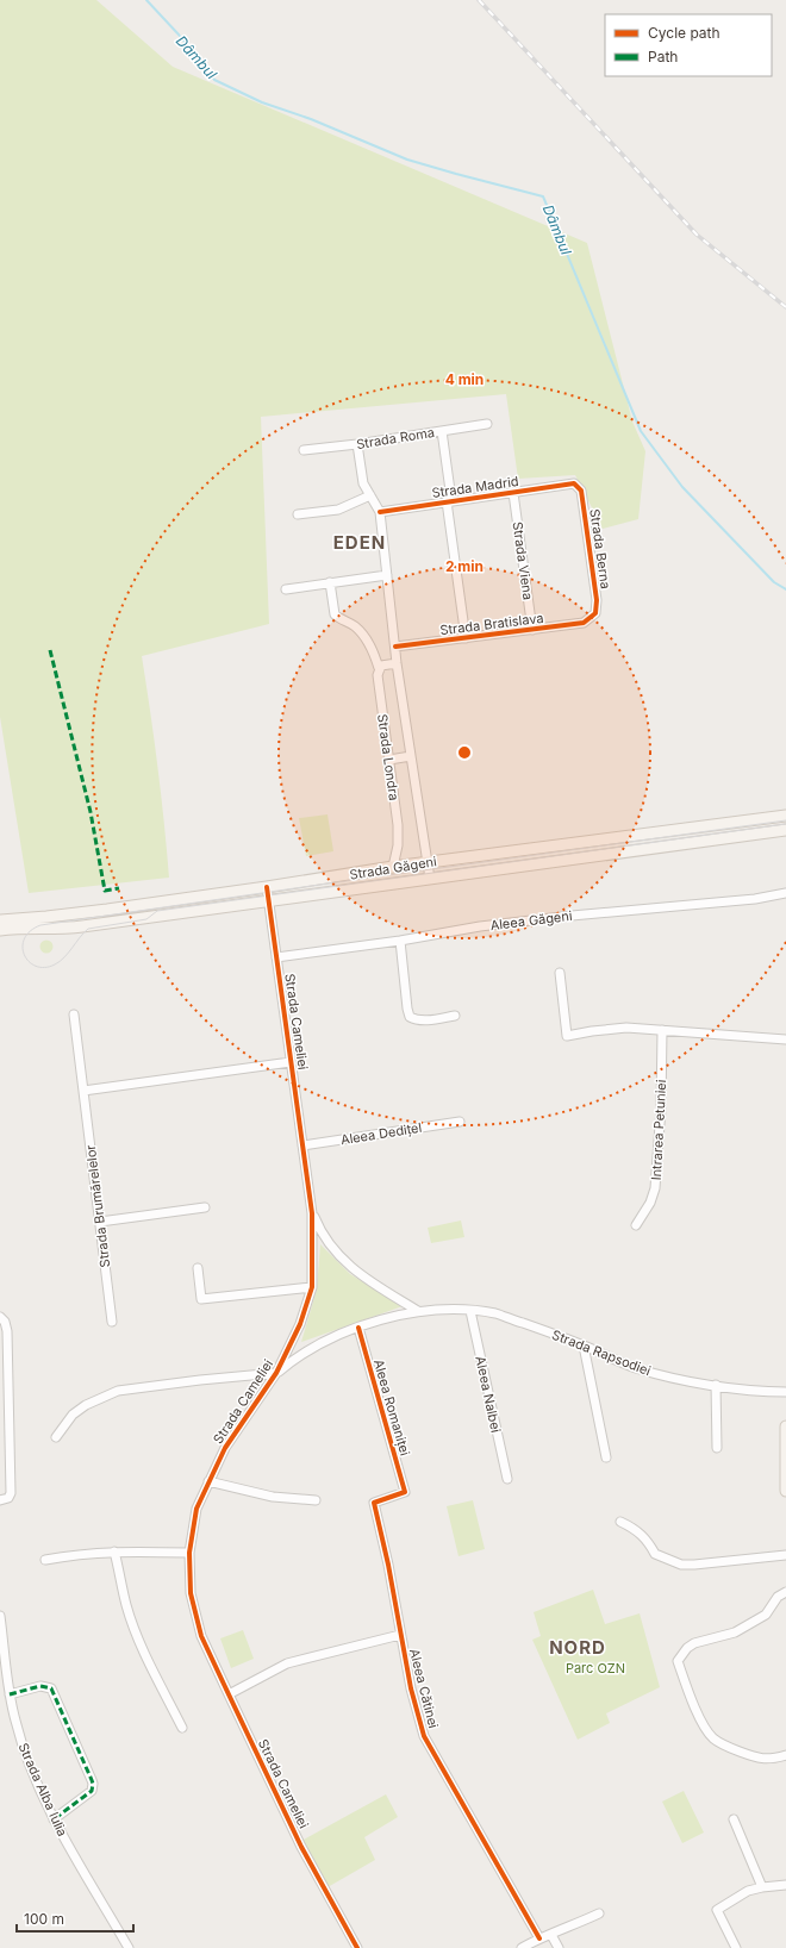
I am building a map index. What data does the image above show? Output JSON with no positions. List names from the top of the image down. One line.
{"streets":{"main road":["Strada Găgeni"],"street":["Strada Roma","Strada Madrid","Strada Berna","Strada Viena","Strada Bratislava","Strada Londra","Aleea Găgeni","Strada Cameliei","Intrarea Petuniei","Aleea Dedițel","Strada Brumărelelor","Strada Rapsodiei","Aleea Nalbei","Aleea Romaniței","Aleea Cătinei","Strada Alba Iulia"]},"crossings":[["Strada Roma","Strada Londra"],["Strada Madrid","Strada Berna"],["Strada Madrid","Strada Viena"],["Strada Madrid","Strada Londra"],["Strada Berna","Strada Bratislava"],["Strada Viena","Strada Bratislava"],["Strada Bratislava","Strada Londra"],["Strada Londra","Strada Găgeni"],["Strada Găgeni","Strada Cameliei"],["Aleea Găgeni","Strada Cameliei"],["Strada Cameliei","Aleea Dedițel"],["Strada Cameliei","Strada Rapsodiei"],["Strada Cameliei","Aleea Cătinei"],["Strada Rapsodiei","Aleea Nalbei"],["Strada Rapsodiei","Aleea Romaniței"],["Aleea Romaniței","Aleea Cătinei"]],"districts":["EDEN","NORD"],"water":["Dâmbul"],"parks":["Parc OZN"],"legend":["Cycle path","Path"],"scale_bar":"100 m","rings":["4 min","2 min"]}
